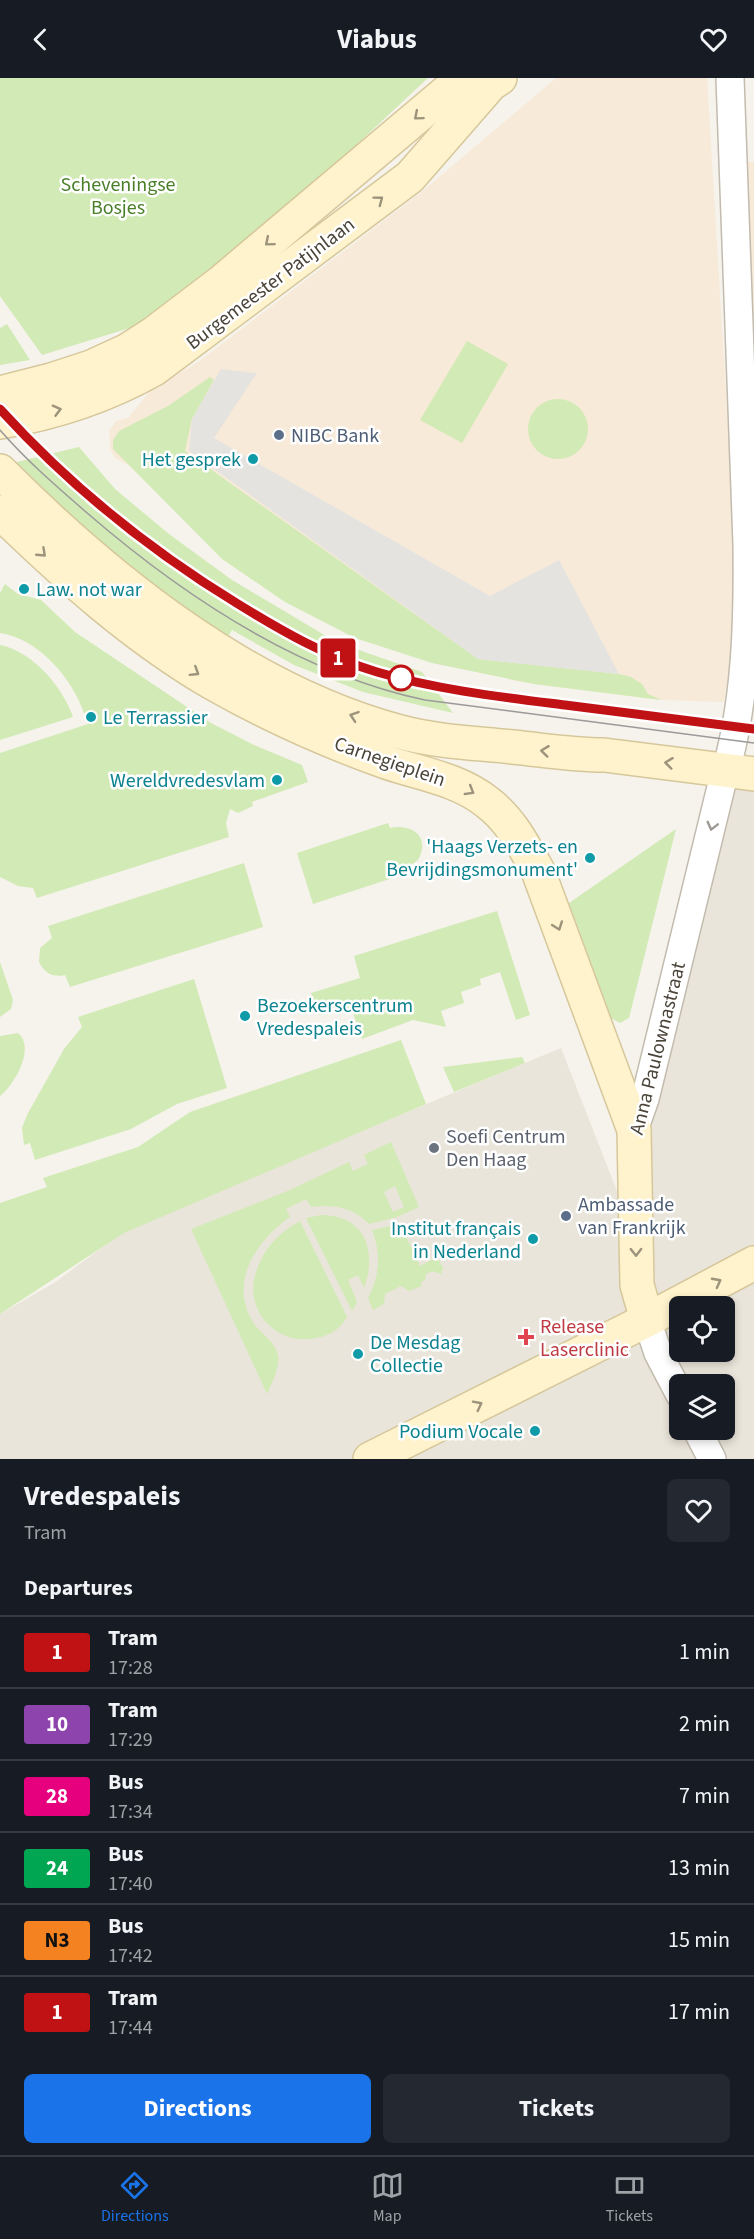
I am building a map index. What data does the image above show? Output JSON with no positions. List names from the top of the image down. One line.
{"streets":{"street":["Burgemeester Patijnlaan","Carnegieplein","Anna Paulownastraat"]},"crossings":[["Carnegieplein","Anna Paulownastraat"]],"one_way":["Anna Paulownastraat"],"parks":["Scheveningse Bosjes"],"places":{"other":["NIBC Bank","Het gesprek","Law. not war","Le Terrassier","Wereldvredesvlam","'Haags Verzets- en Bevrijdingsmonument'","Bezoekerscentrum Vredespaleis","Soefi Centrum Den Haag","Ambassade van Frankrijk","Institut français in Nederland","De Mesdag Collectie","Podium Vocale"],"health":["Release Laserclinic"]},"lines":["tram line 1"],"page":{"header":"Viabus","on_map":"1","heading":[["Vredespaleis","Tram"],"Departures"],"list":[{"mark":"1","name":"Tram","note":"17:28","value":"1 min"},{"mark":"10","name":"Tram","note":"17:29","value":"2 min"},{"mark":"28","name":"Bus","note":"17:34","value":"7 min"},{"mark":"24","name":"Bus","note":"17:40","value":"13 min"},{"mark":"N3","name":"Bus","note":"17:42","value":"15 min"},{"mark":"1","name":"Tram","note":"17:44","value":"17 min"}],"buttons":["Directions","Tickets"],"tabs":["Directions","Map","Tickets"]}}
